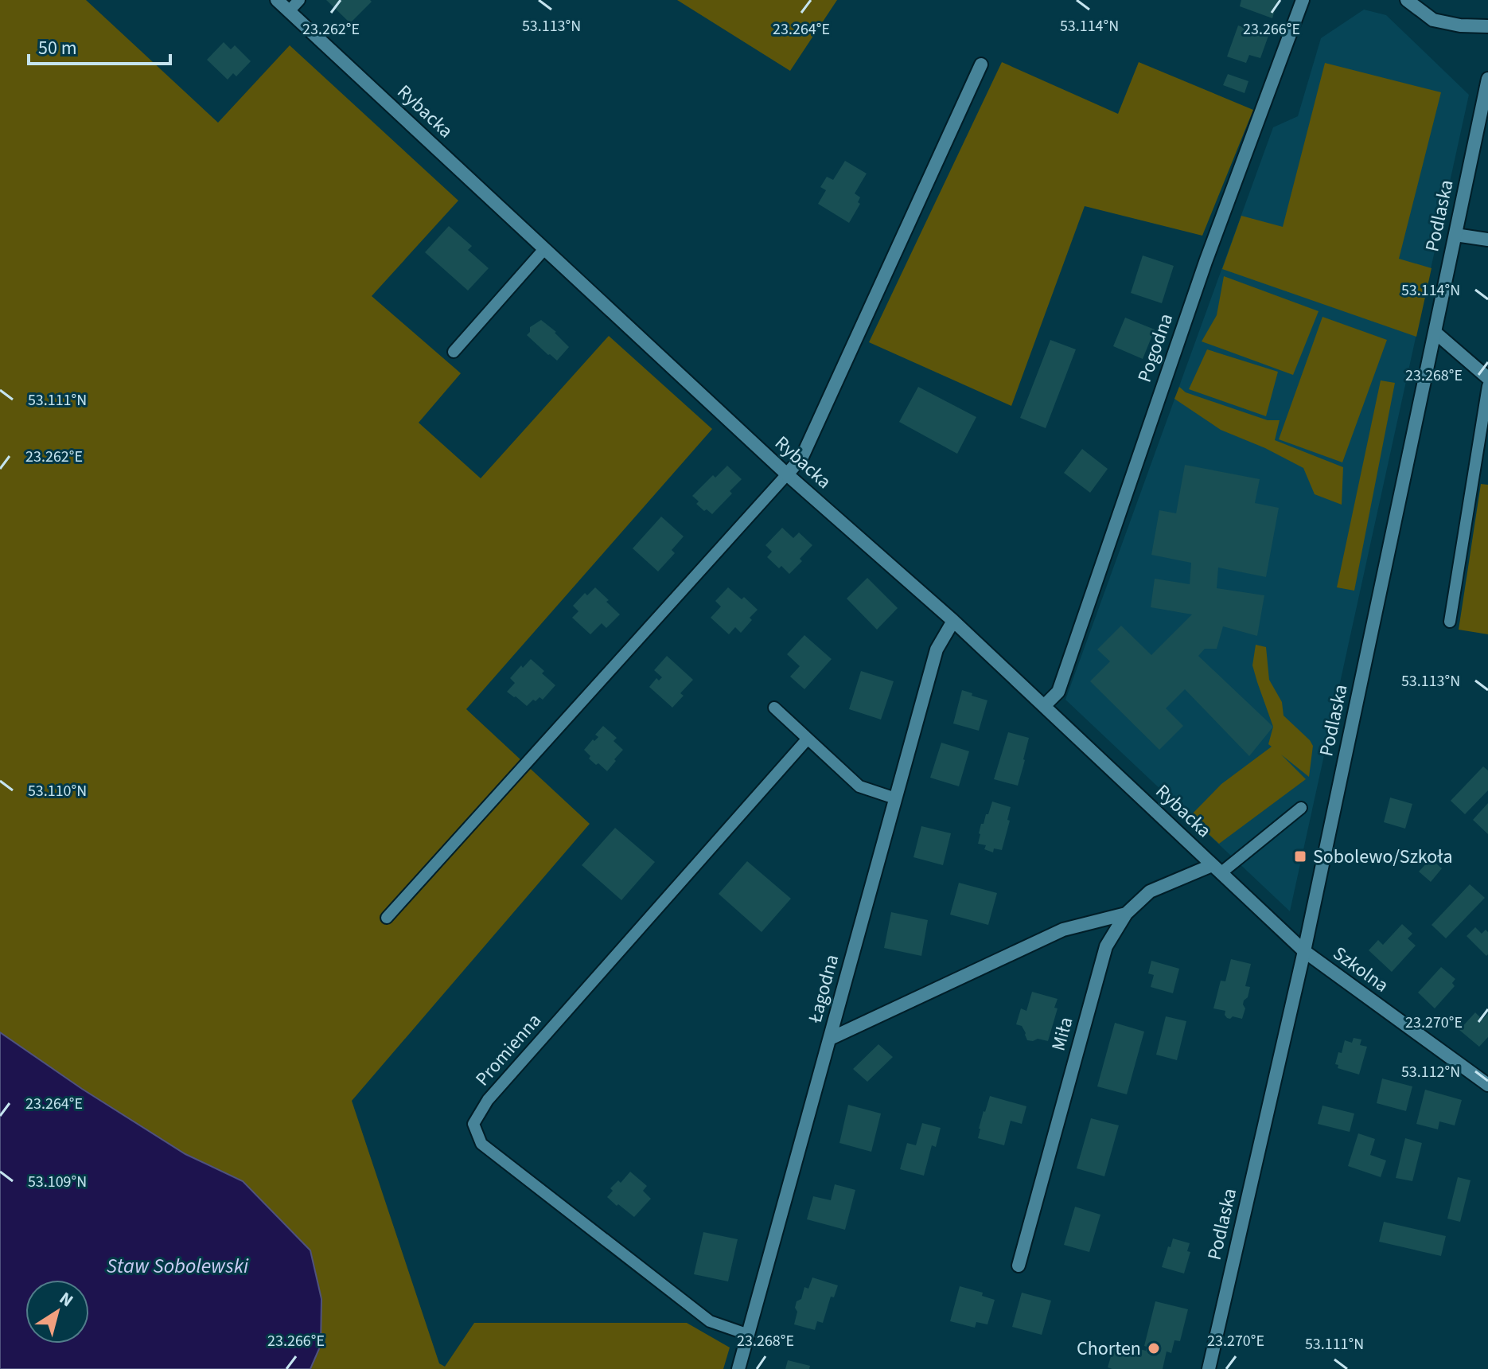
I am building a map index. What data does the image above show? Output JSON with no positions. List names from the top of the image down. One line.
{"streets":{"street":["Rybacka","Podlaska","Pogodna","Szkolna","Łagodna","Miła"],"lane":["Promienna"]},"crossings":[["Rybacka","Podlaska"],["Rybacka","Pogodna"],["Rybacka","Szkolna"],["Rybacka","Łagodna"],["Rybacka","Miła"],["Podlaska","Szkolna"],["Łagodna","Promienna"]],"water":["Staw Sobolewski"],"places":{"transit":["Sobolewo/Szkoła"],"other":["Chorten"]},"scale_bar":"50 m","north":"top right","coordinates":["53.113°N","53.114°N","23.262°E","23.264°E","23.266°E","23.268°E","53.111°N","53.110°N","23.270°E","53.112°N","53.109°N"]}
